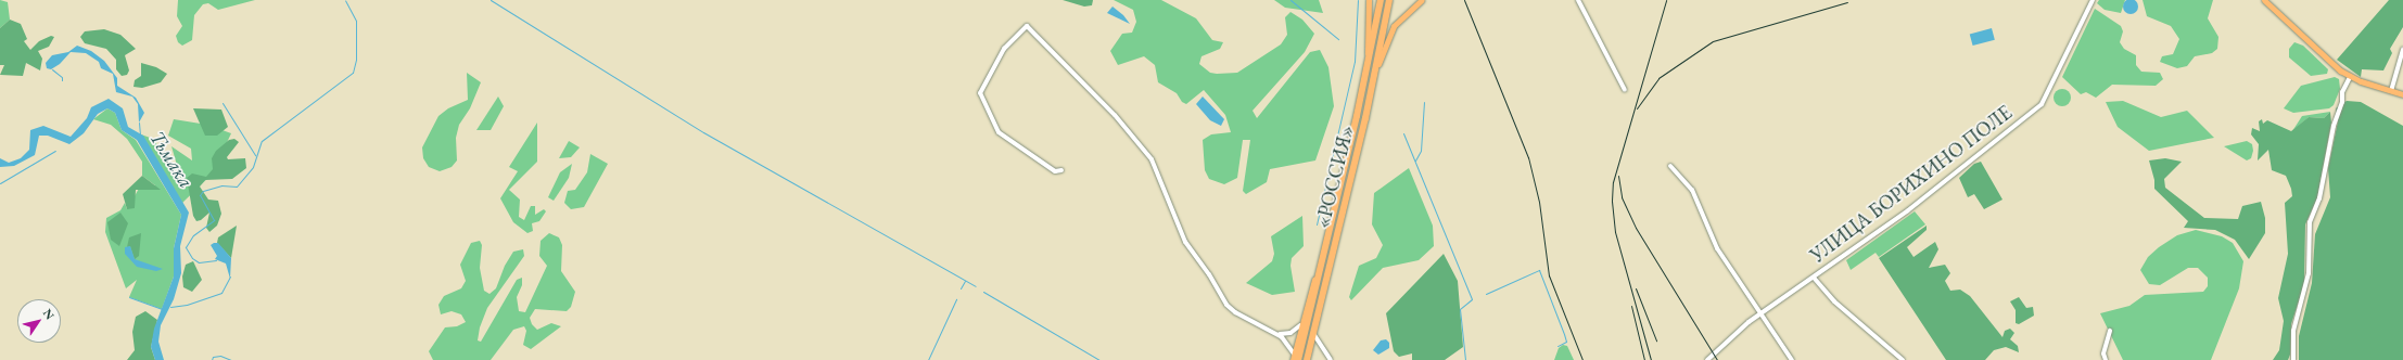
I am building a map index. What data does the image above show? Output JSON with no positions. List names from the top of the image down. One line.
{"streets":{"highway":["«РОССИЯ»"],"street":["УЛИЦА БОРИХИНО ПОЛЕ"]},"water":["Тьмака"],"north":"top right"}
